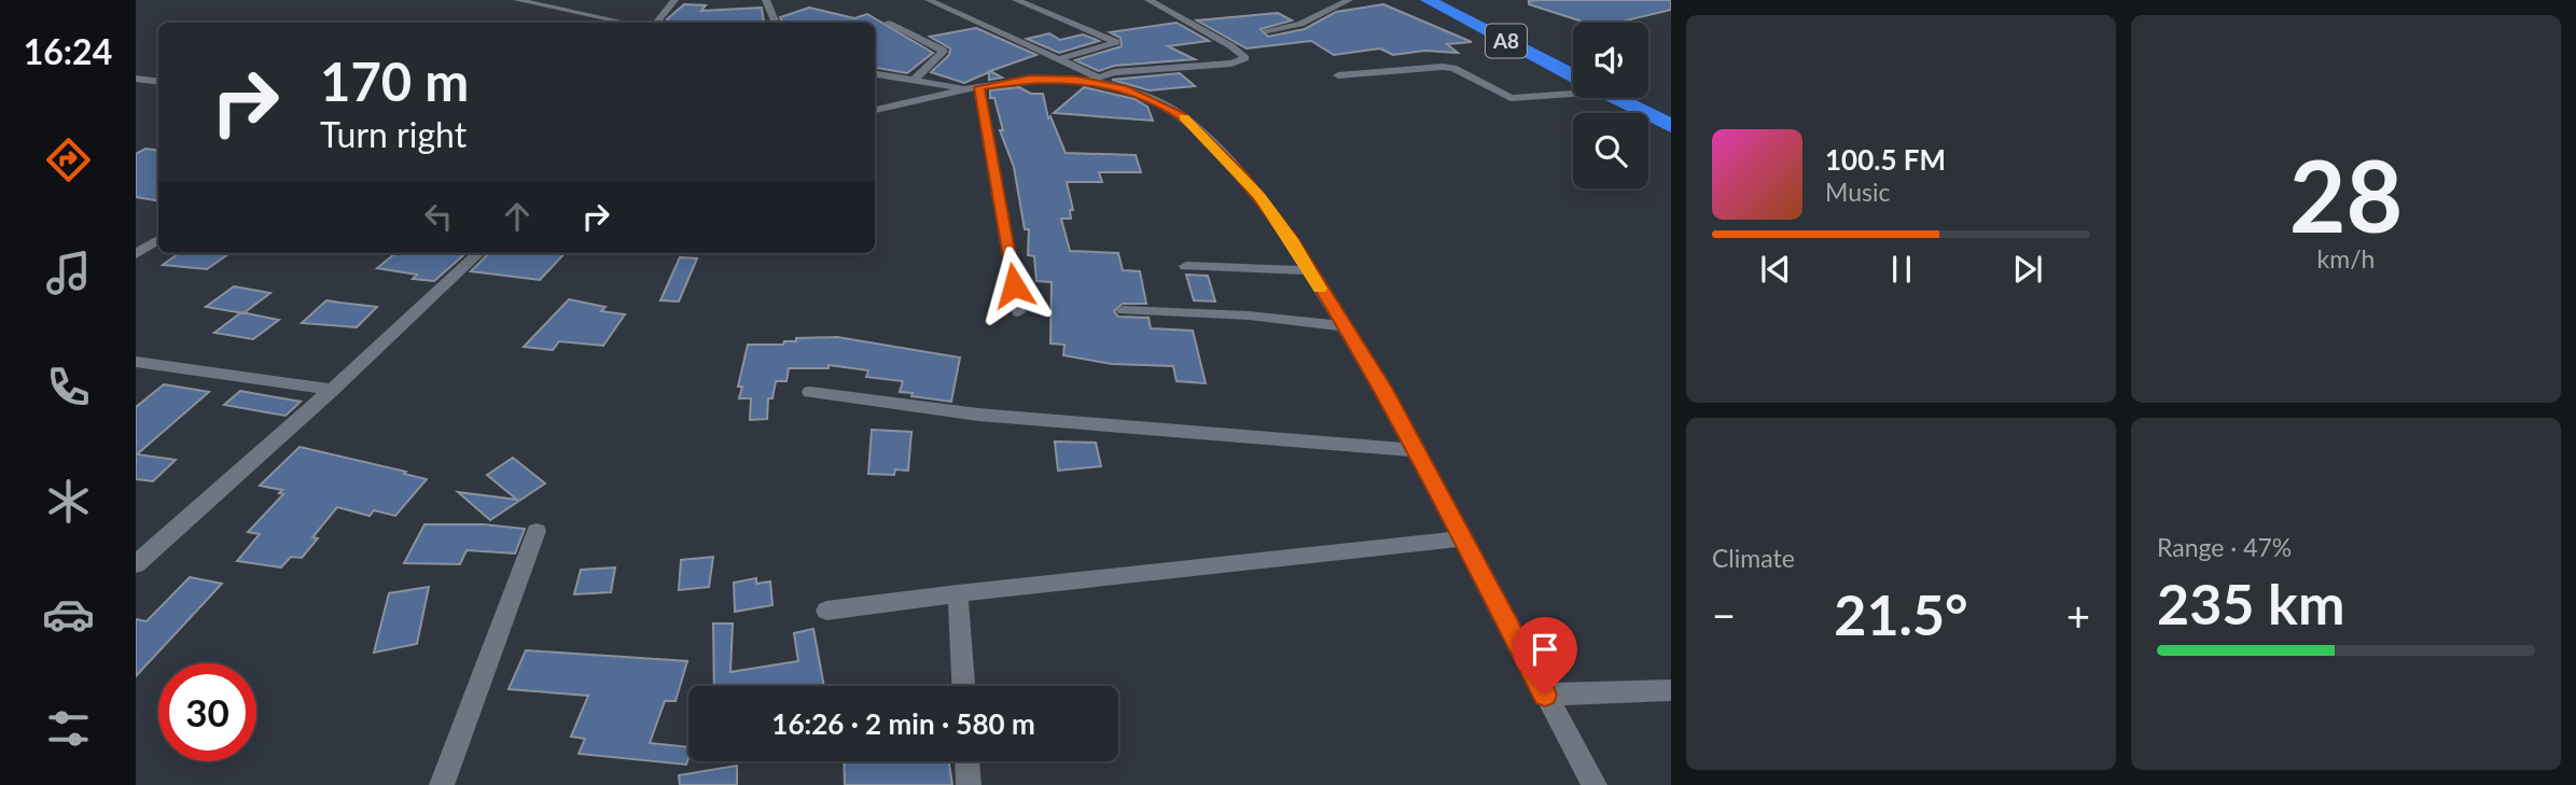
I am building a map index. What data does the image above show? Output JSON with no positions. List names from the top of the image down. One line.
{"streets":{"highway":["A8"]},"page":{"tabs":"16:24","tile":[["28","km/h"],"Climate",["Range · 47%","235 km"]],"turn":["170 m","Turn right"],"song":["100.5 FM","Music"],"heat":["−","21.5°","+"],"limit":"30","trip":"16:26 · 2 min · 580 m"}}
